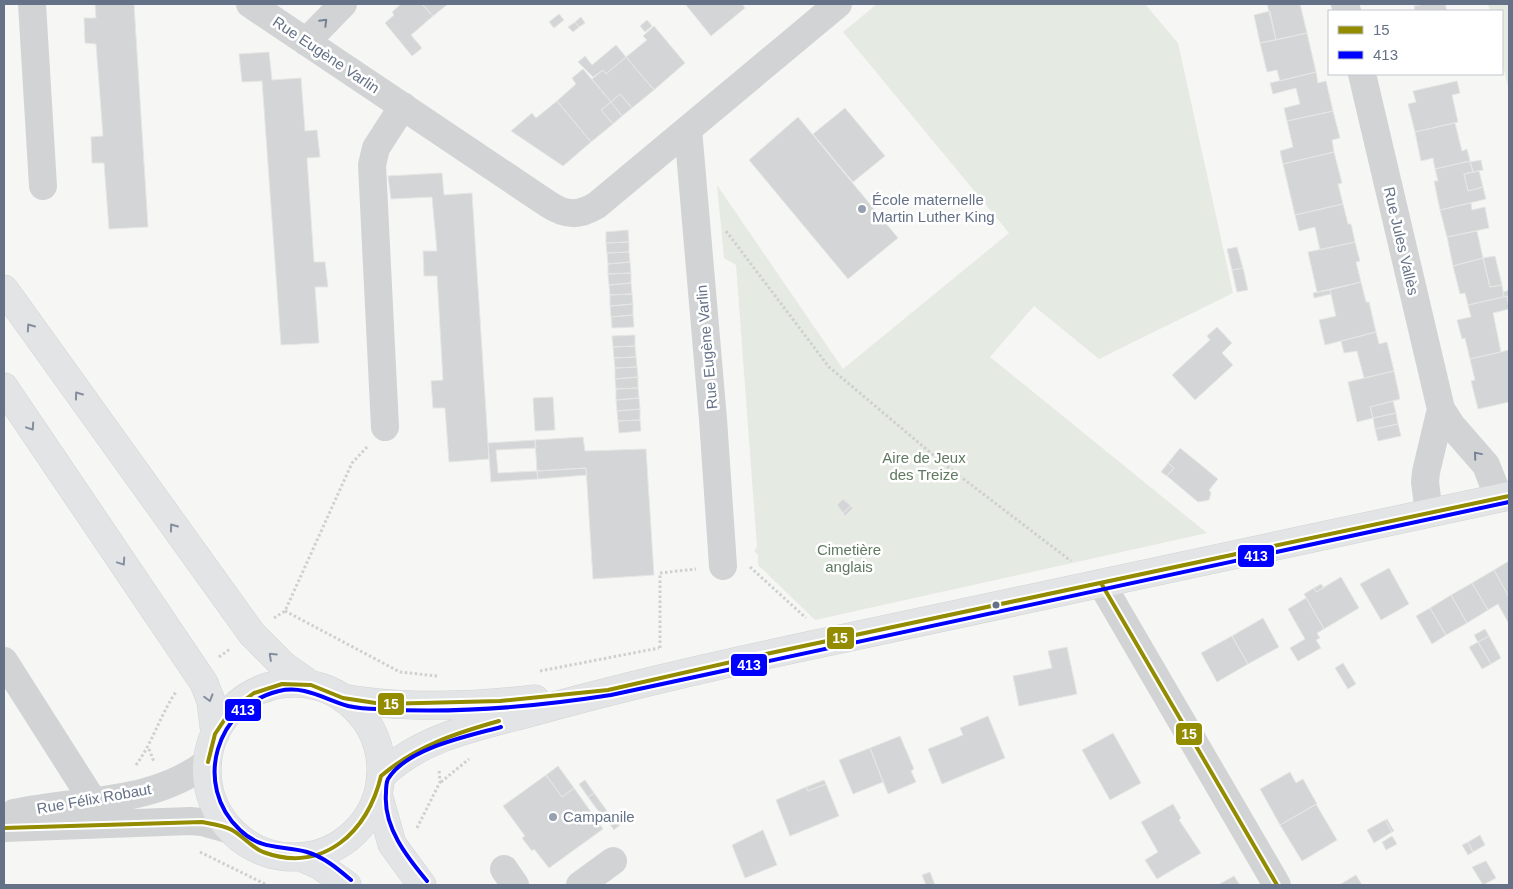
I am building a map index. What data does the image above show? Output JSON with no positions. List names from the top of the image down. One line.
{"streets":{"street":["Rue Eugène Varlin","Rue Jules Vallès","Rue Félix Robaut"]},"parks":["Aire de Jeux des Treize","Cimetière anglais"],"places":["École maternelle Martin Luther King","Campanile"],"lines":["transit line 15","transit line 413"],"legend":["15","413"]}
